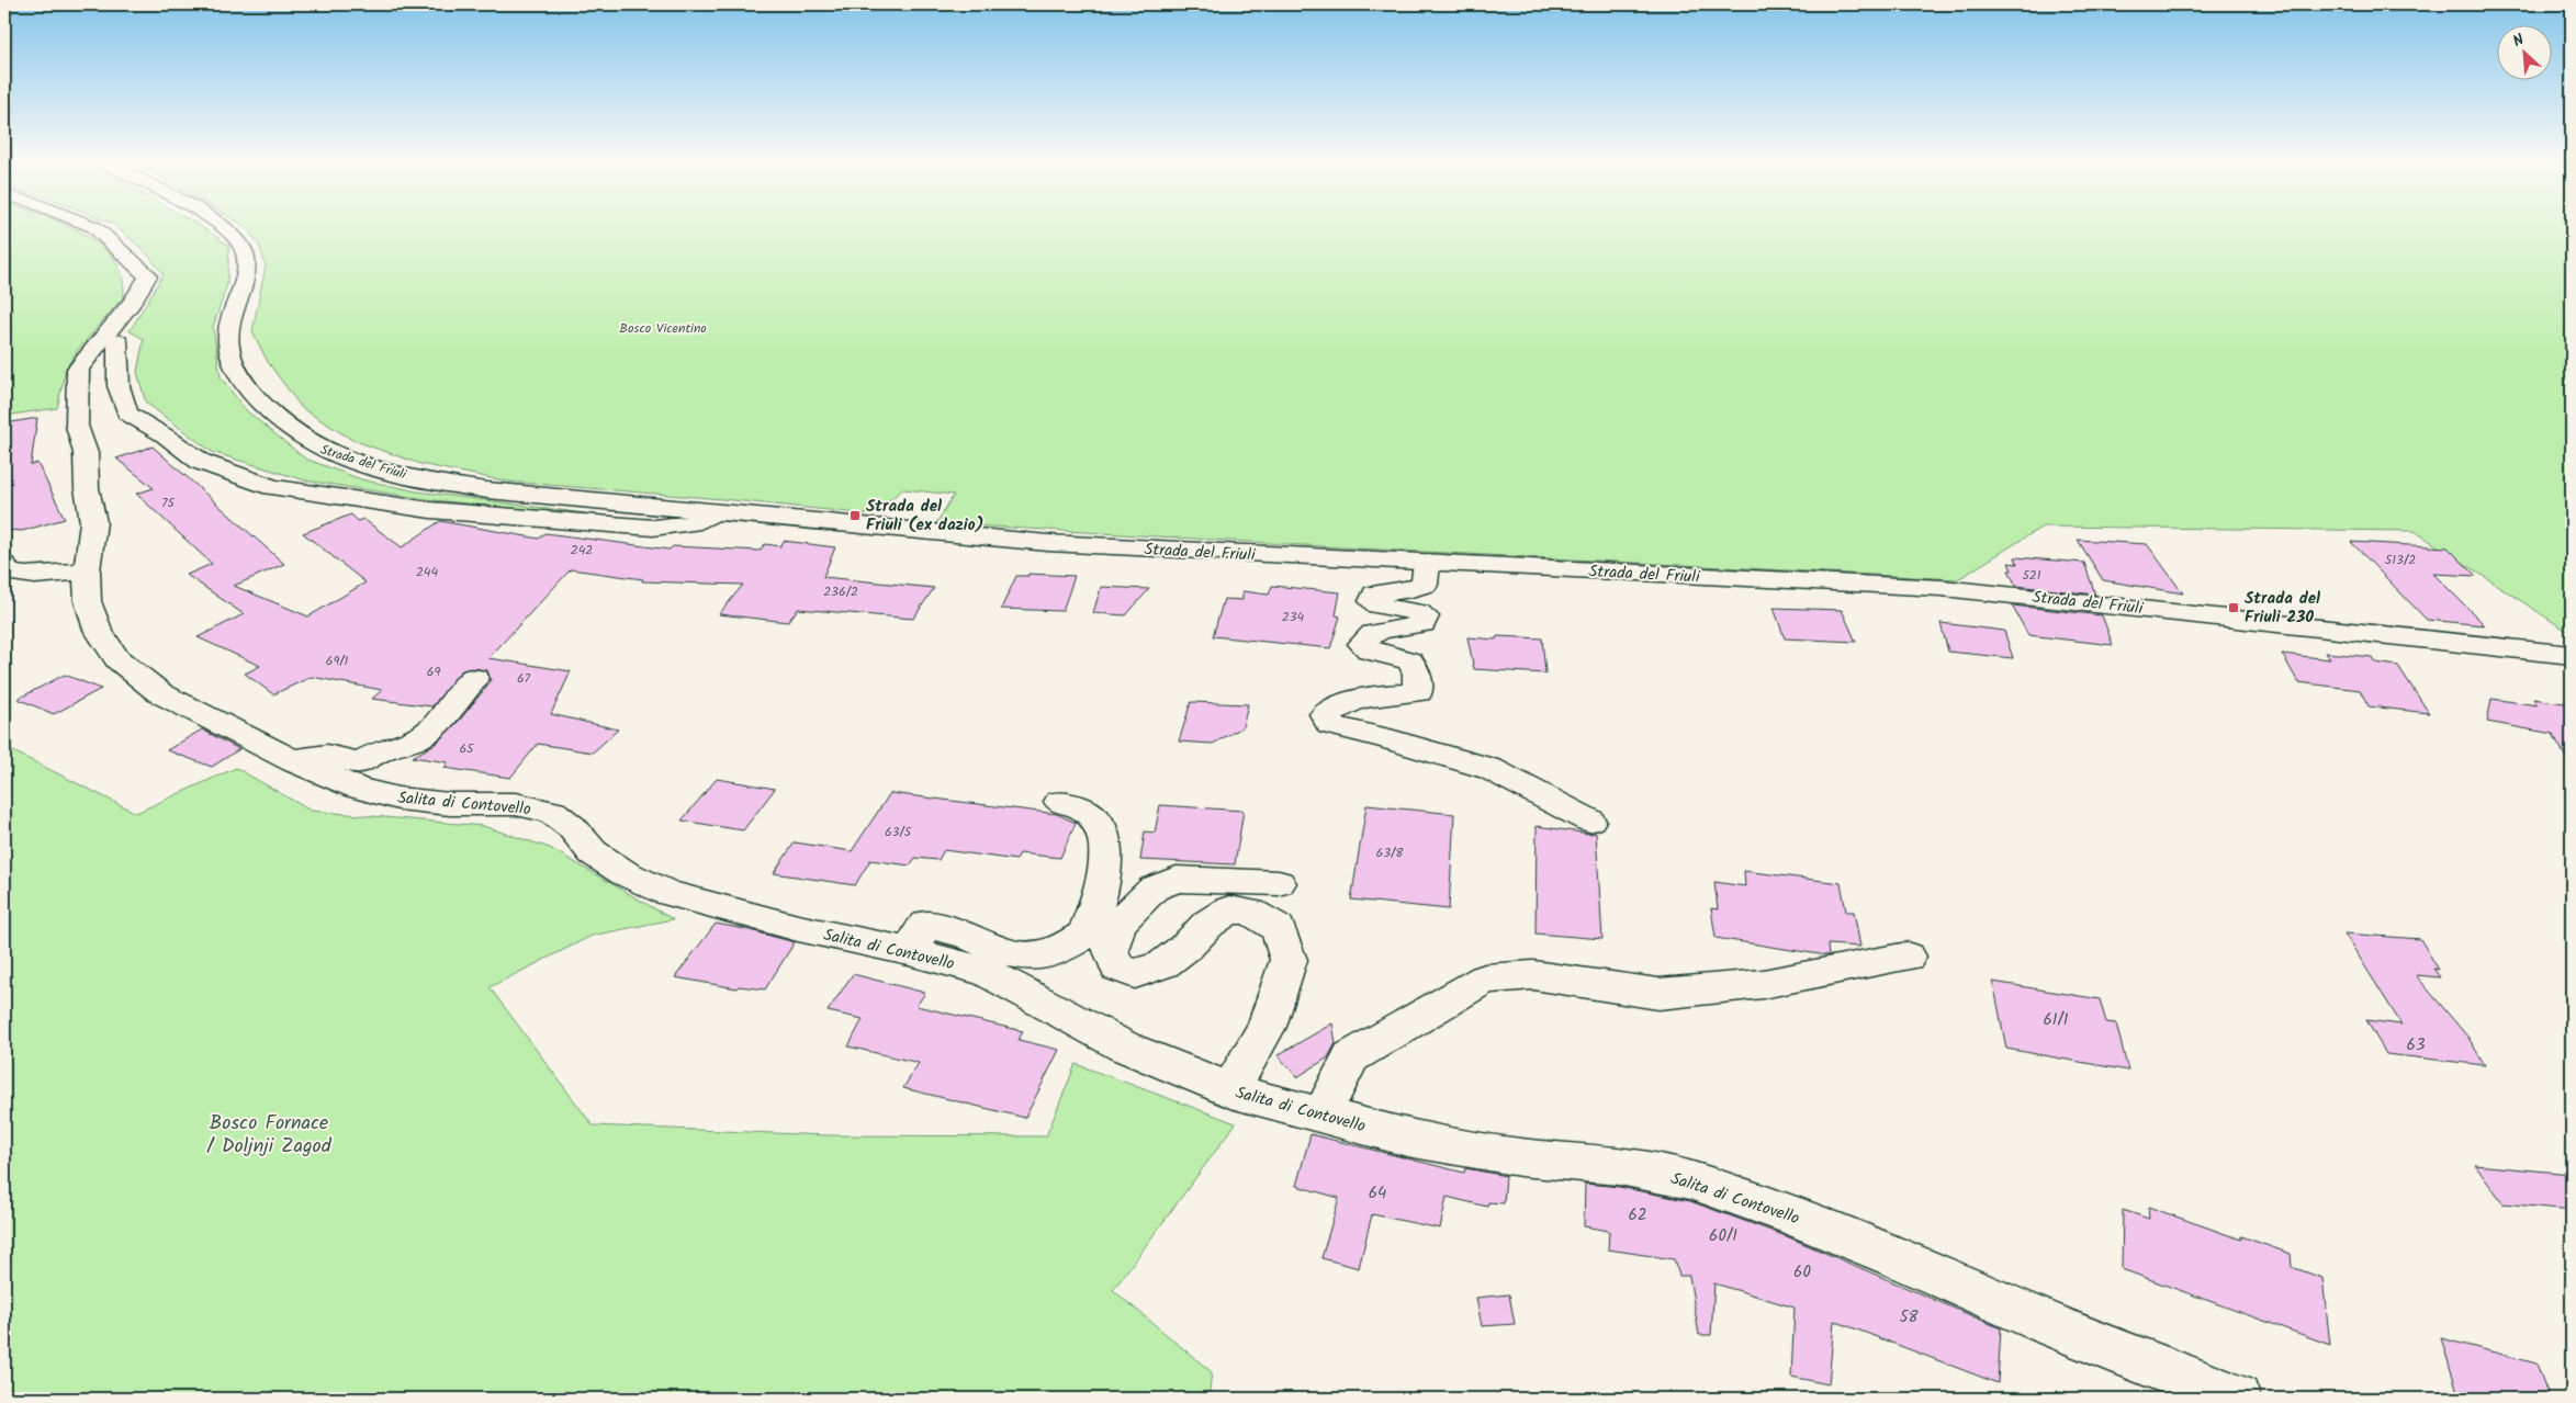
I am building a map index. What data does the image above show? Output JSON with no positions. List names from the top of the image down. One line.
{"streets":{"street":["Strada del Friuli","Salita di Contovello"]},"crossings":[["Strada del Friuli","Salita di Contovello"]],"parks":["Bosco Vicentino","Bosco Fornace / Doljnji Zagod"],"places":{"transit":["Strada del Friuli (ex dazio)","Strada del Friuli 230"]},"house_numbers":["75","242","513/2","244","521","236/2","234","69/1","69","67","65","63/5","63/8","61/1","63","64","62","60/1","60","58"],"north":"top left"}
